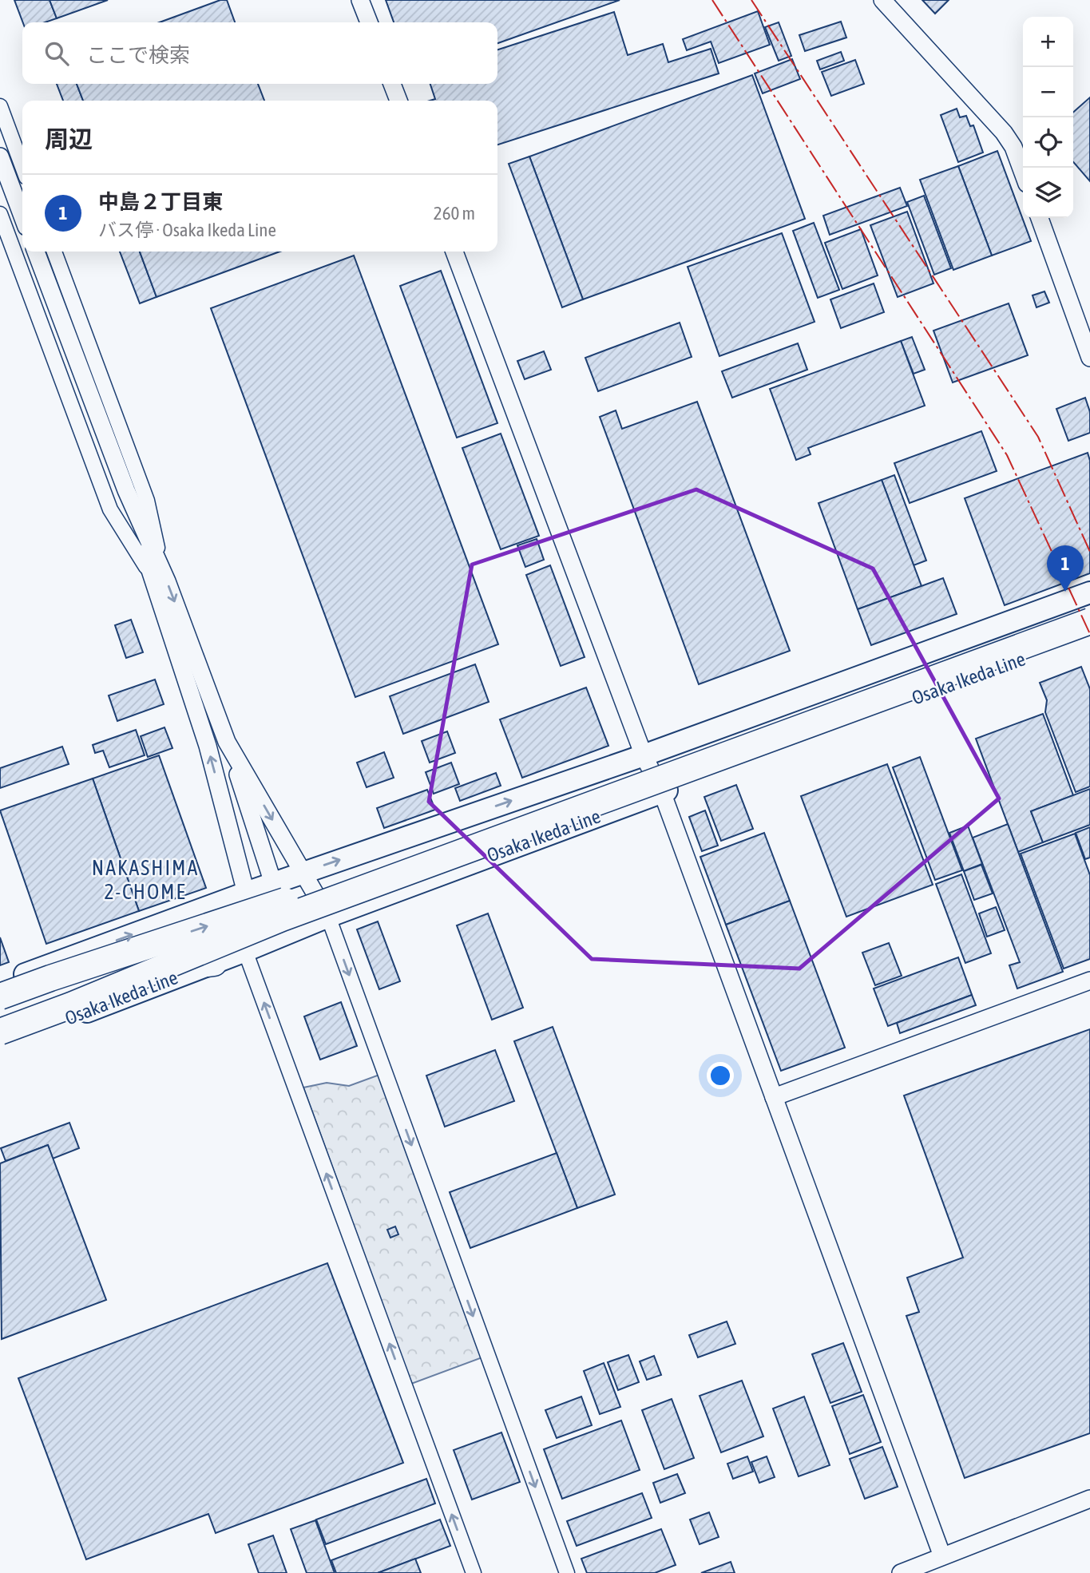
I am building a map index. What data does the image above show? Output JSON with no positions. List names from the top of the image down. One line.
{"streets":{"main road":["Osaka Ikeda Line"]},"districts":["NAKASHIMA 2-CHOME"],"page":{"map_buttons":["+","−"],"search":"ここで検索","heading":"周辺","list":[{"mark":"1","name":"中島２丁目東","note":"バス停 · Osaka Ikeda Line","value":"260 m"}],"pins":"1"}}
